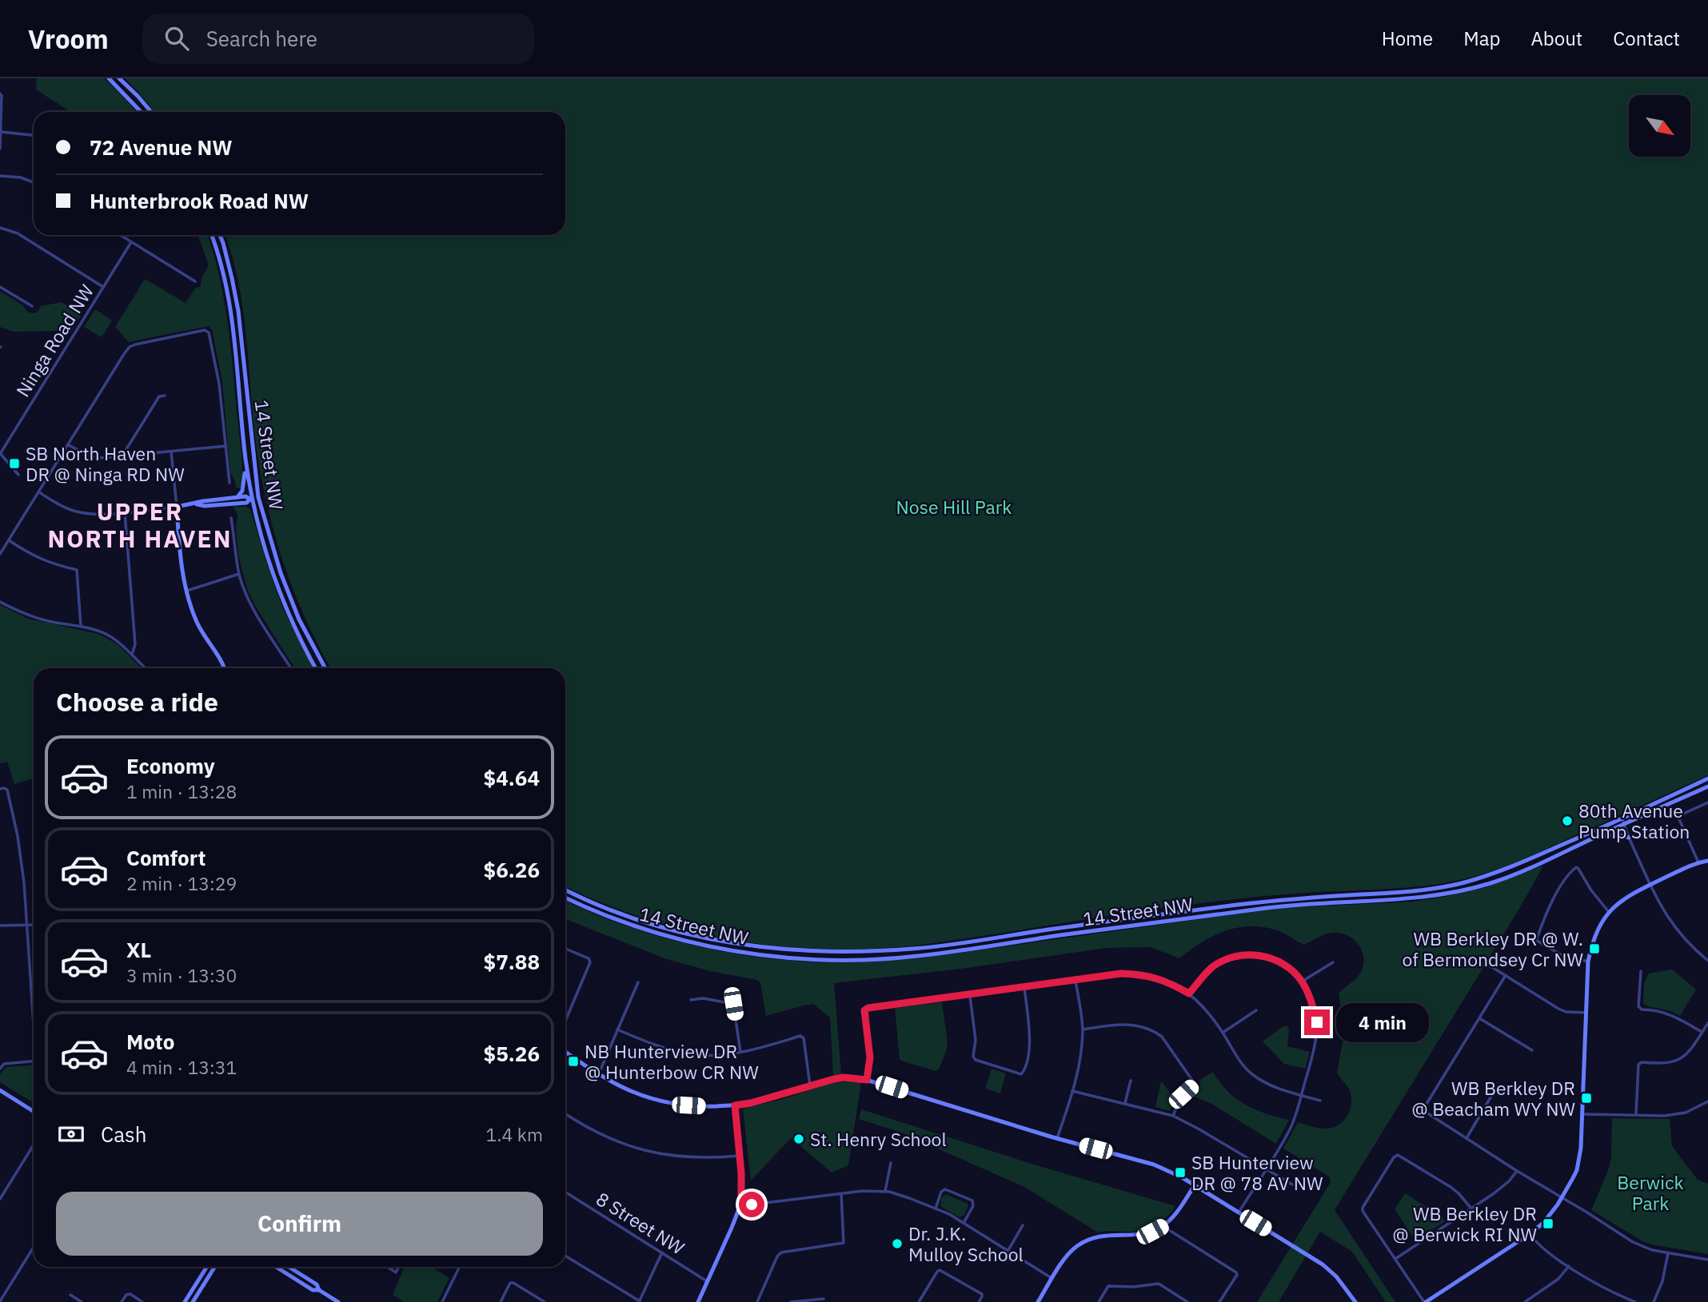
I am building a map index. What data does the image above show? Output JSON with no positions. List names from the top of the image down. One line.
{"streets":{"main road":["14 Street NW"],"street":["Ninga Road NW","8 Street NW"]},"districts":["UPPER NORTH HAVEN"],"parks":["Nose Hill Park","Berwick Park"],"places":{"transit":["SB North Haven DR @ Ninga RD NW","WB Berkley DR @ W. of Bermondsey Cr NW","NB Hunterview DR @ Hunterbow CR NW","WB Berkley DR @ Beacham WY NW","SB Hunterview DR @ 78 AV NW","WB Berkley DR @ Berwick RI NW"],"other":["80th Avenue Pump Station","St. Henry School","Dr. J.K. Mulloy School"]},"north":"bottom right","page":{"header":"Vroom","search":"Search here","nav":["Home","Map","About","Contact"],"banner":["72 Avenue NW","Hunterbrook Road NW"],"heading":"Choose a ride","list":[{"name":"Economy","note":"1 min · 13:28","value":"$4.64"},{"name":"Comfort","note":"2 min · 13:29","value":"$6.26"},{"name":"XL","note":"3 min · 13:30","value":"$7.88"},{"name":"Moto","note":"4 min · 13:31","value":"$5.26"}],"bubble":"4 min","pay":["Cash","1.4 km"],"buttons":"Confirm"}}
